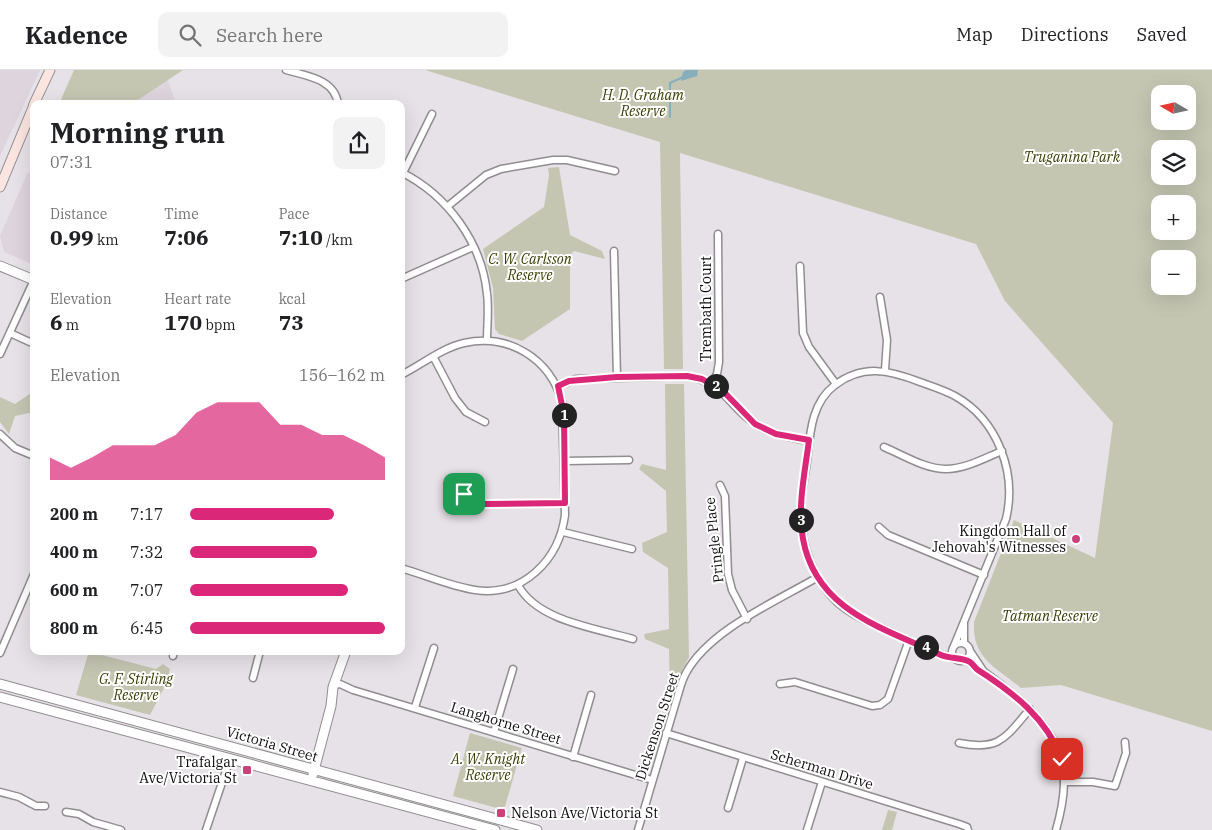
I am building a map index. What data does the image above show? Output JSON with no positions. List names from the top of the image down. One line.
{"streets":{"street":["Trembath Court","Pringle Place","Langhorne Street","Dickenson Street","Victoria Street","Scherman Drive"]},"crossings":[["Pringle Place","Dickenson Street"],["Langhorne Street","Dickenson Street"],["Dickenson Street","Scherman Drive"]],"parks":["H. D. Graham Reserve","Truganina Park","C. W. Carlsson Reserve","Tatman Reserve","G. F. Stirling Reserve","A. W. Knight Reserve"],"places":{"other":["Kingdom Hall of Jehovah's Witnesses"],"transit":["Trafalgar Ave/Victoria St","Nelson Ave/Victoria St"]},"north":"left","page":{"header":"Kadence","search":"Search here","nav":["Map","Directions","Saved"],"map_buttons":["+","−"],"heading":["Morning run","07:31"],"stats":[["Distance","0.99 km"],["Time","7:06"],["Pace","7:10 /km"],["Elevation","6 m"],["Heart rate","170 bpm"],["kcal","73"]],"chart":["Elevation","156–162 m"],"pins":["2","1","3","4"],"list":[{"name":"200 m","note":"7:17"},{"name":"400 m","note":"7:32"},{"name":"600 m","note":"7:07"},{"name":"800 m","note":"6:45"}]}}
